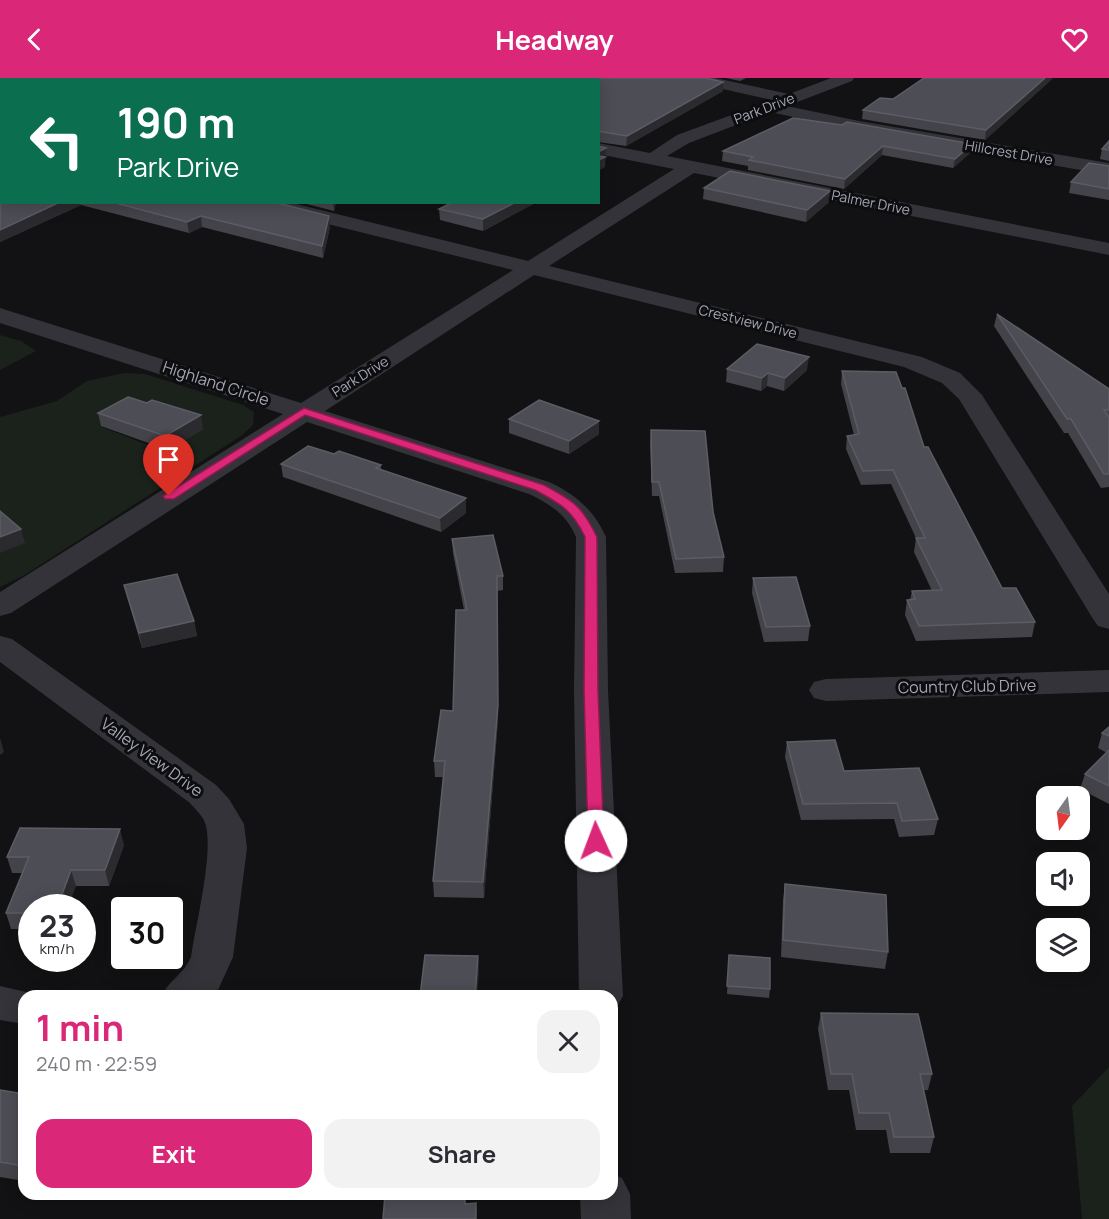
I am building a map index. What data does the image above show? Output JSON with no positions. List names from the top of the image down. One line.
{"streets":{"street":["Park Drive","Hillcrest Drive","Palmer Drive","Crestview Drive","Highland Circle","Country Club Drive","Valley View Drive"]},"crossings":[["Park Drive","Hillcrest Drive"],["Park Drive","Palmer Drive"],["Park Drive","Crestview Drive"],["Park Drive","Highland Circle"]],"north":"bottom","page":{"header":"Headway","turn":["190 m","Park Drive"],"speed":"23 km/h","limit":"30","heading":["1 min","240 m · 22:59"],"buttons":["Exit","Share"]}}
